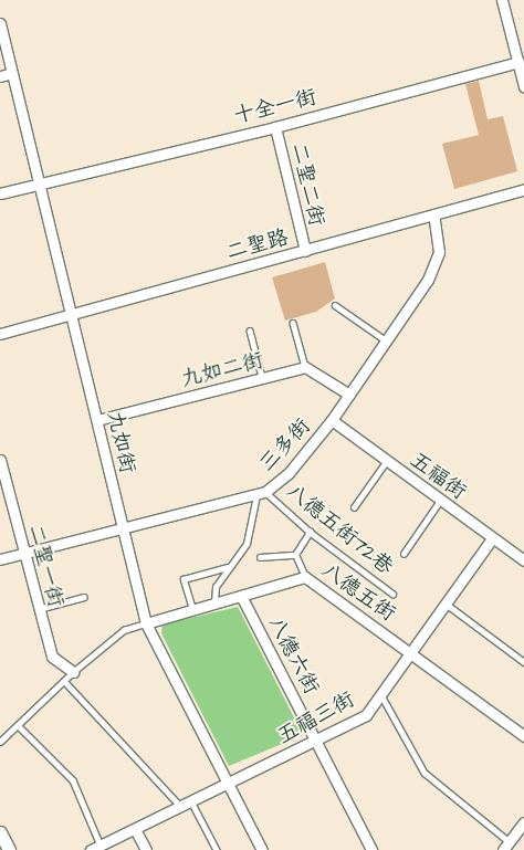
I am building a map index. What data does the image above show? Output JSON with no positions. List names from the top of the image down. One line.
{"streets":{"street":["十全一街","二聖二街","二聖路","九如二街","九如街","三多街","五福街","二聖一街","八德五街","八德六街","五福三街"],"lane":["八德五街72巷"]},"crossings":[["十全一街","二聖二街"],["十全一街","九如街"],["二聖二街","二聖路"],["二聖路","九如街"],["二聖路","三多街"],["九如二街","九如街"],["九如街","三多街"],["九如街","八德五街"],["九如街","五福三街"],["三多街","五福街"],["三多街","八德五街72巷"],["三多街","二聖一街"],["五福街","五福三街"],["八德五街","八德六街"],["八德五街","五福三街"],["八德六街","五福三街"]]}
